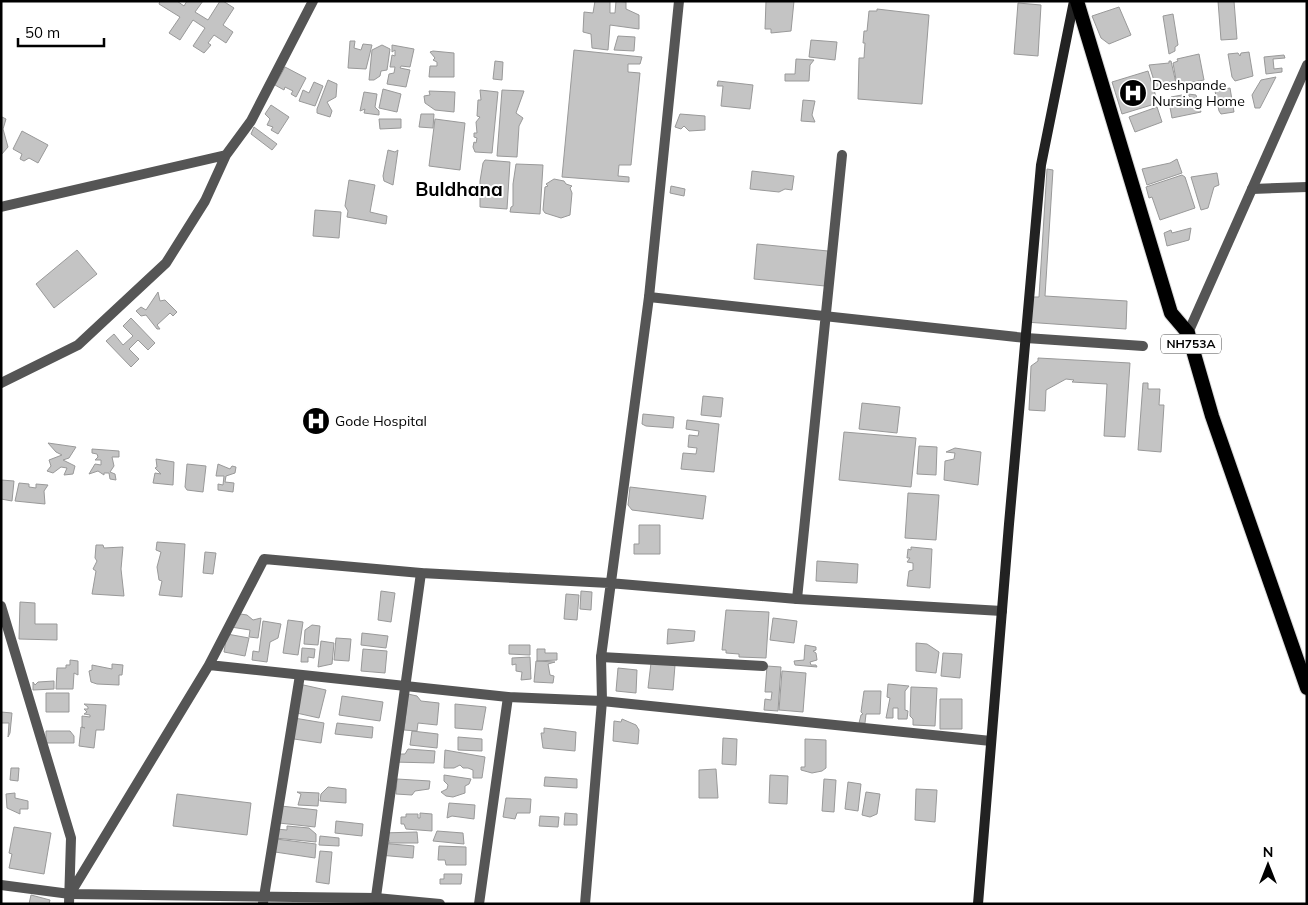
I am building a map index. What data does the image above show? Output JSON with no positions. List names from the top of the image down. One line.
{"streets":{"highway":["NH753A"]},"districts":["Buldhana"],"places":{"hospital":["Deshpande Nursing Home","Gode Hospital"]},"scale_bar":"50 m","north":"top"}
